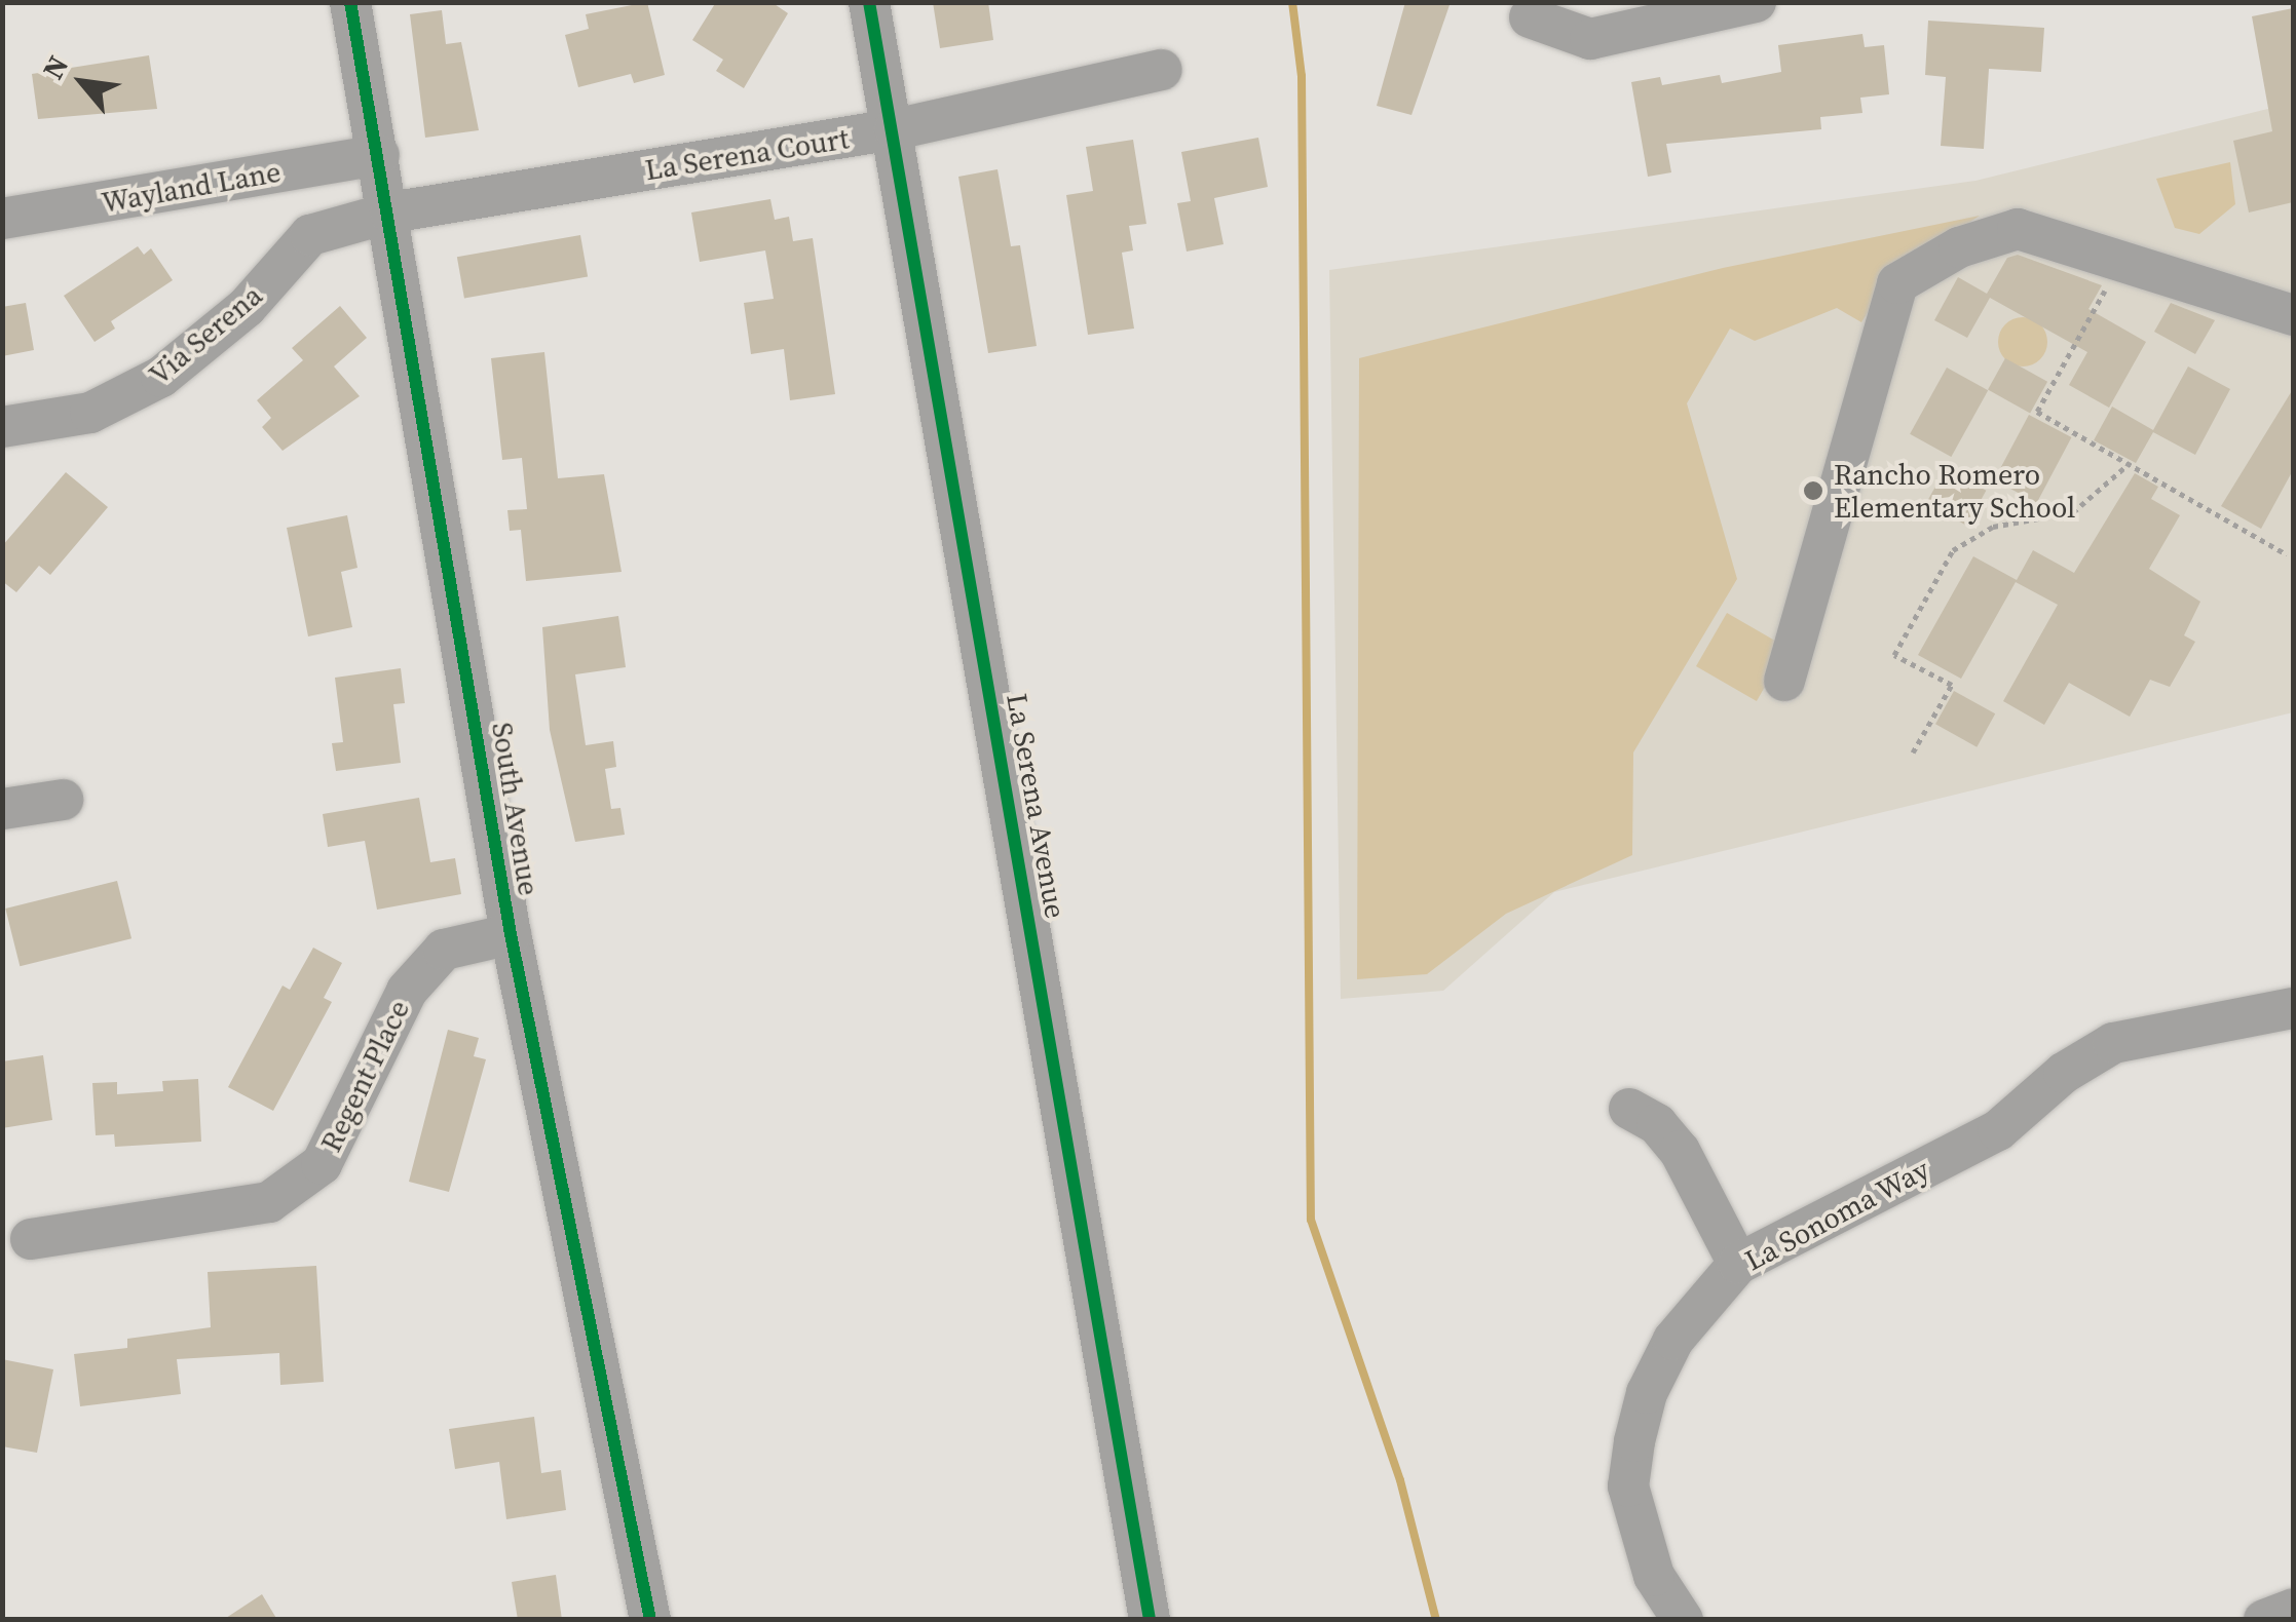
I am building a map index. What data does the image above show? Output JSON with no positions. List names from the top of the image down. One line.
{"streets":{"street":["La Serena Court","Wayland Lane","Via Serena","La Serena Avenue","South Avenue","Regent Place","La Sonoma Way"]},"crossings":[["La Serena Court","Via Serena"],["La Serena Court","La Serena Avenue"],["La Serena Court","South Avenue"],["Wayland Lane","South Avenue"],["Via Serena","South Avenue"],["South Avenue","Regent Place"]],"places":["Rancho Romero Elementary School"],"north":"top left"}
